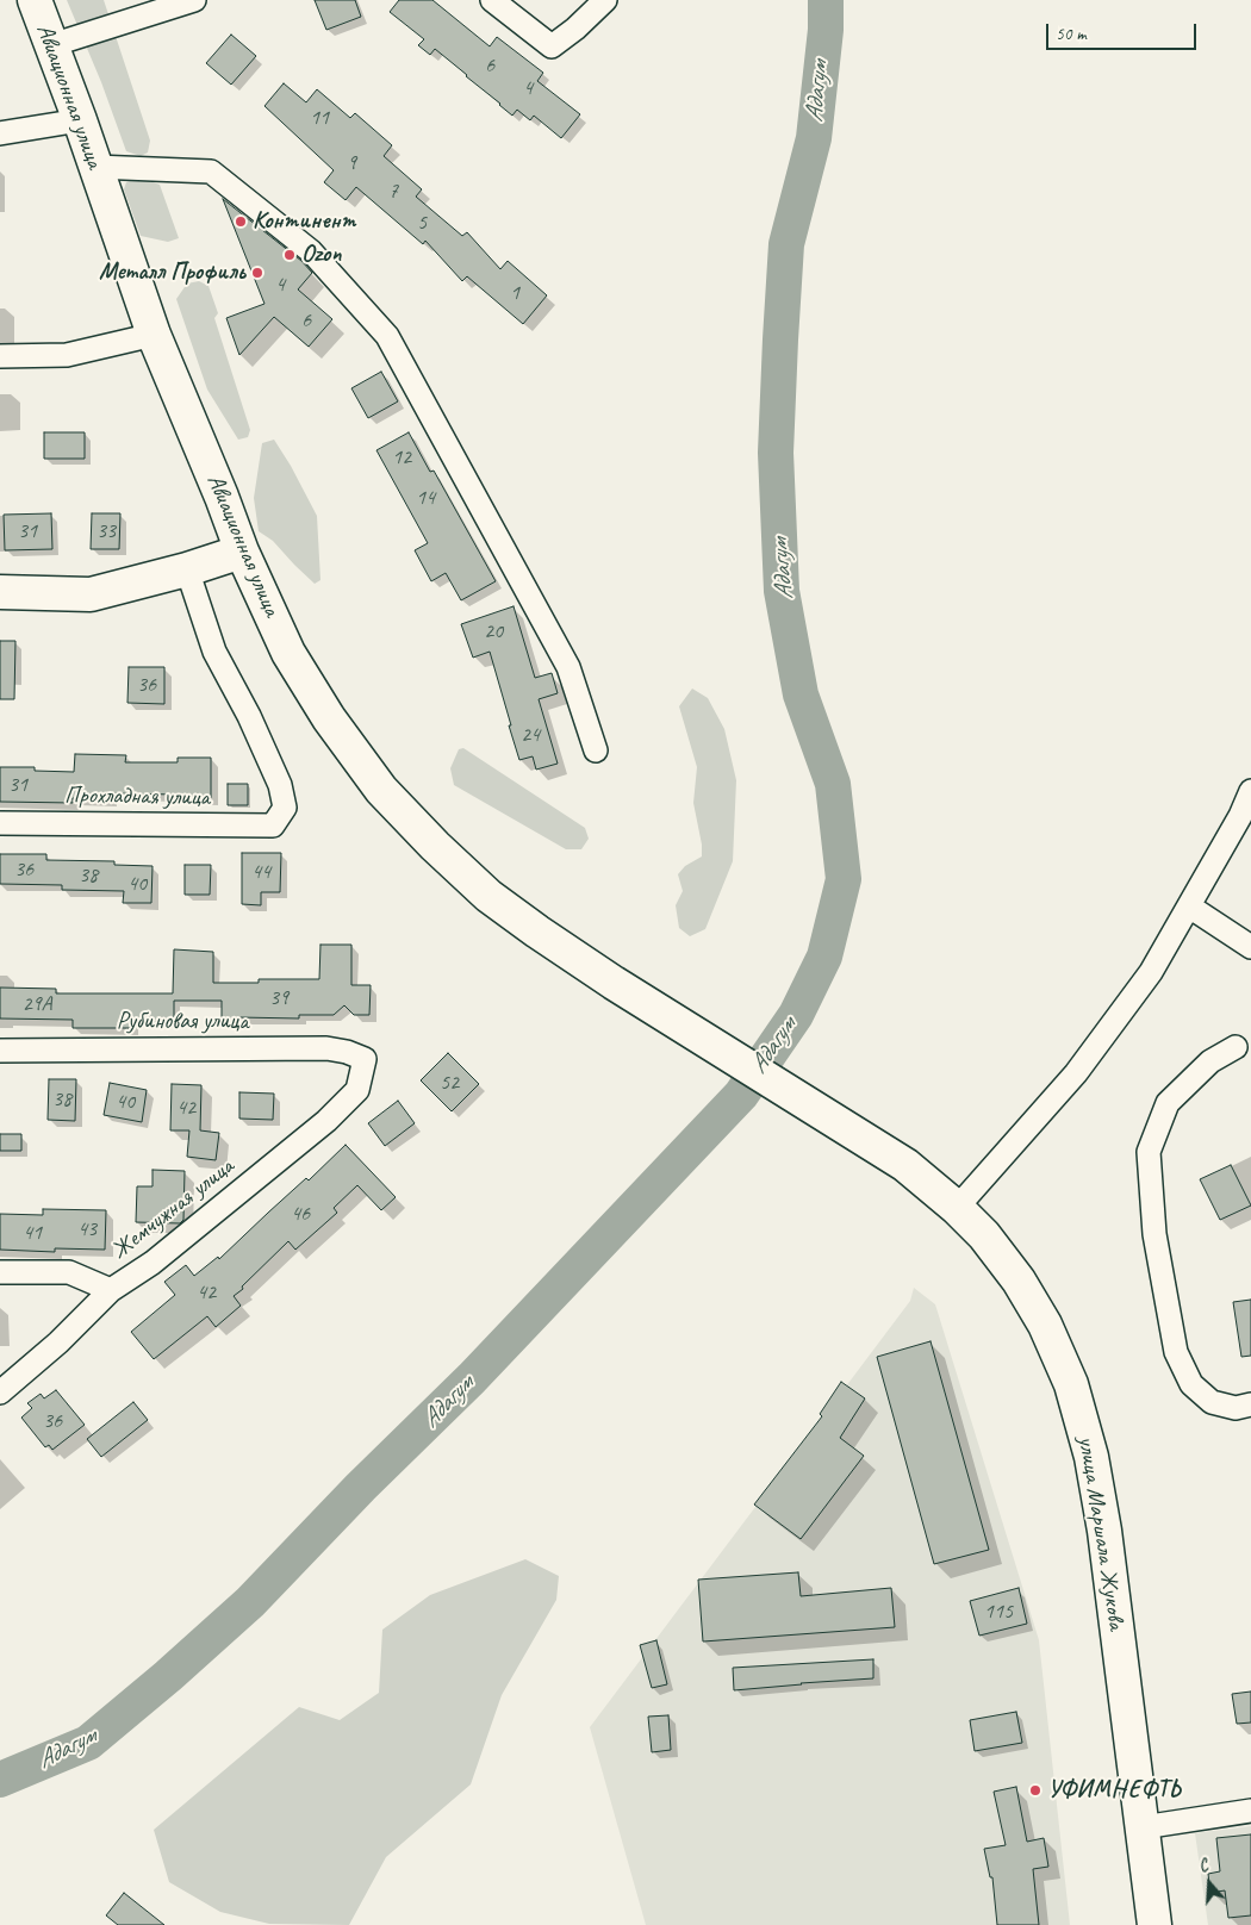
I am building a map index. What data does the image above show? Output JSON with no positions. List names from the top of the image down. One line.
{"streets":{"main road":["Авиационная улица","улица Маршала Жукова"],"street":["Прохладная улица","Рубиновая улица","Жемчужная улица"]},"crossings":[["Авиационная улица","улица Маршала Жукова"],["Рубиновая улица","Жемчужная улица"]],"water":["Адагум"],"places":["Континент","Ozon","Металл Профиль","УФИМНЕФТЬ"],"house_numbers":["6","4","11","9","7","5","4","1","6","12","14","31","33","20","36","24","31","36","44","38","40","39","29А","52","38","40","42","46","43","41","42","36","115"],"scale_bar":"50 m","north":"top"}
